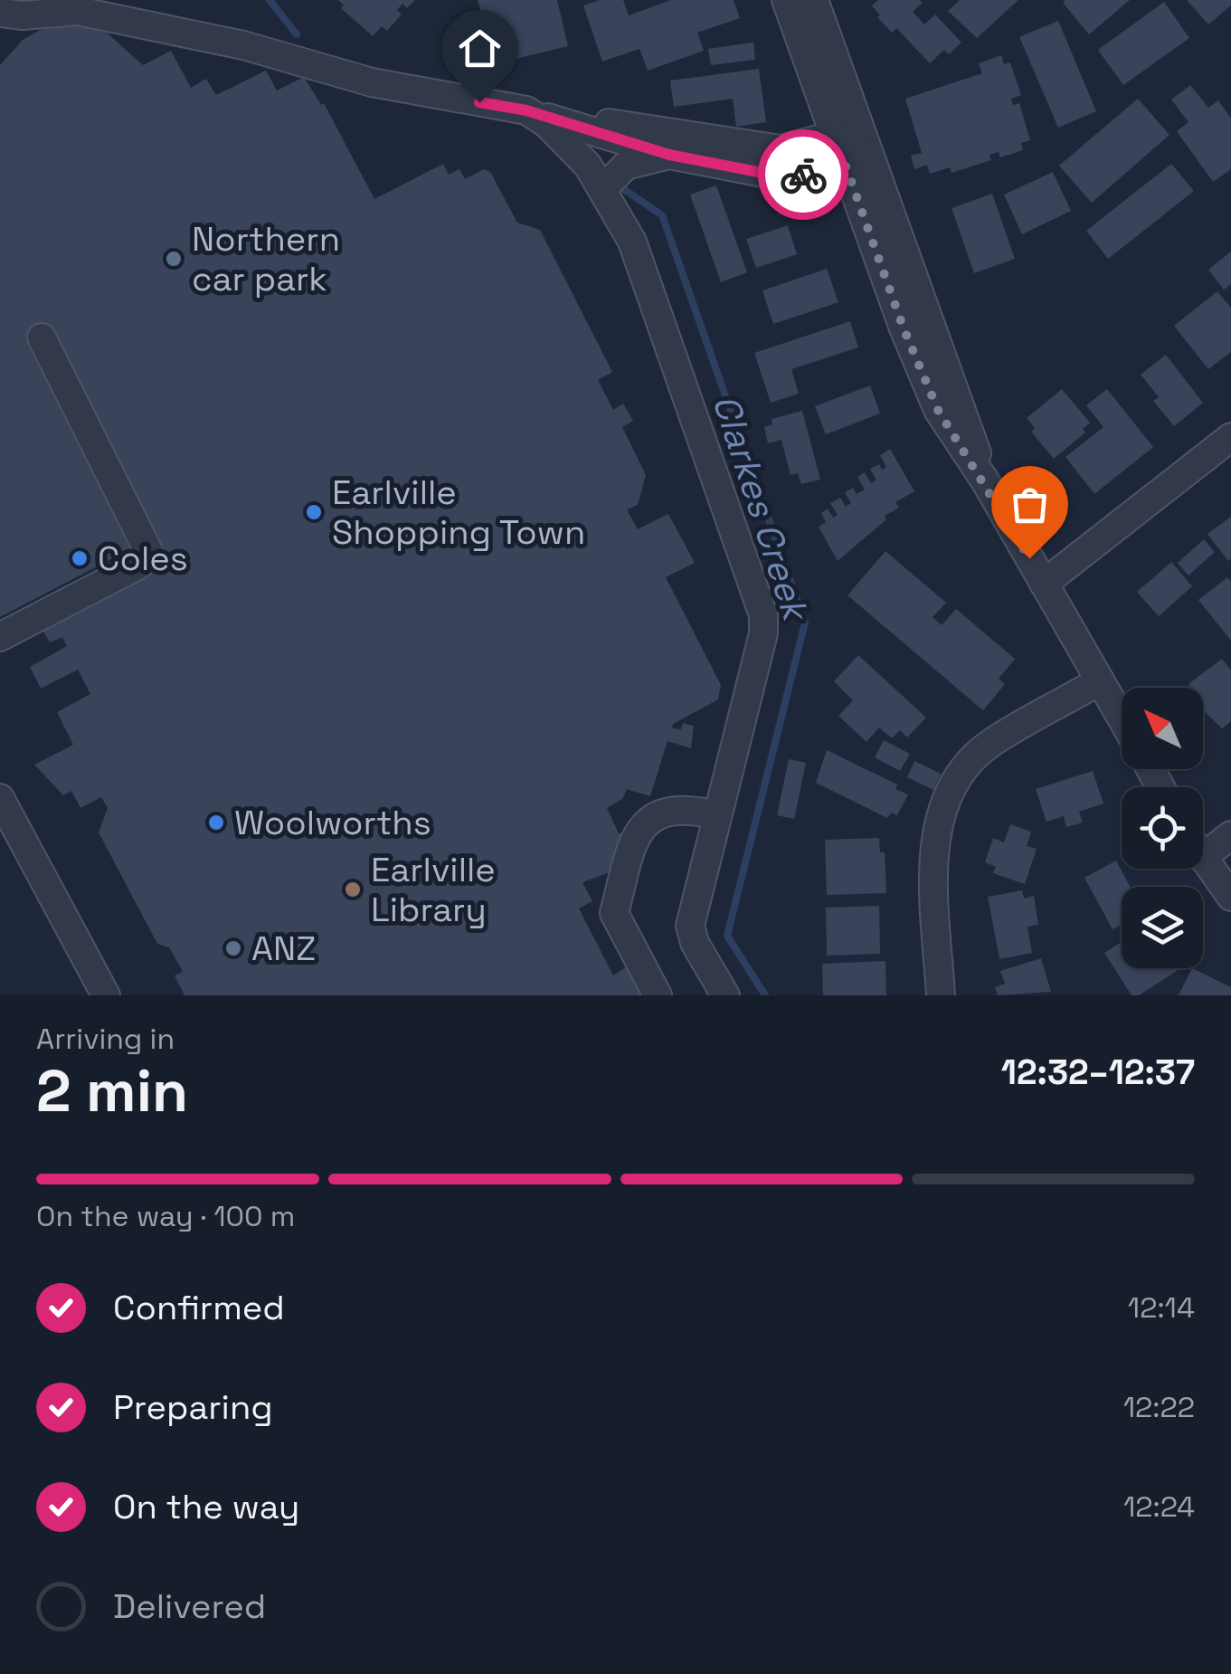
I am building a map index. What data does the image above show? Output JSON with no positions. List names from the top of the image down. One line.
{"water":["Clarkes Creek"],"places":["Northern car park","Earlville Shopping Town","Coles","Woolworths","Earlville Library","ANZ"],"north":"top left","page":{"heading":["2 min","Arriving in","12:32–12:37"],"bar":"On the way · 100 m","list":[["Confirmed","12:14"],["Preparing","12:22"],["On the way","12:24"],"Delivered"]}}
